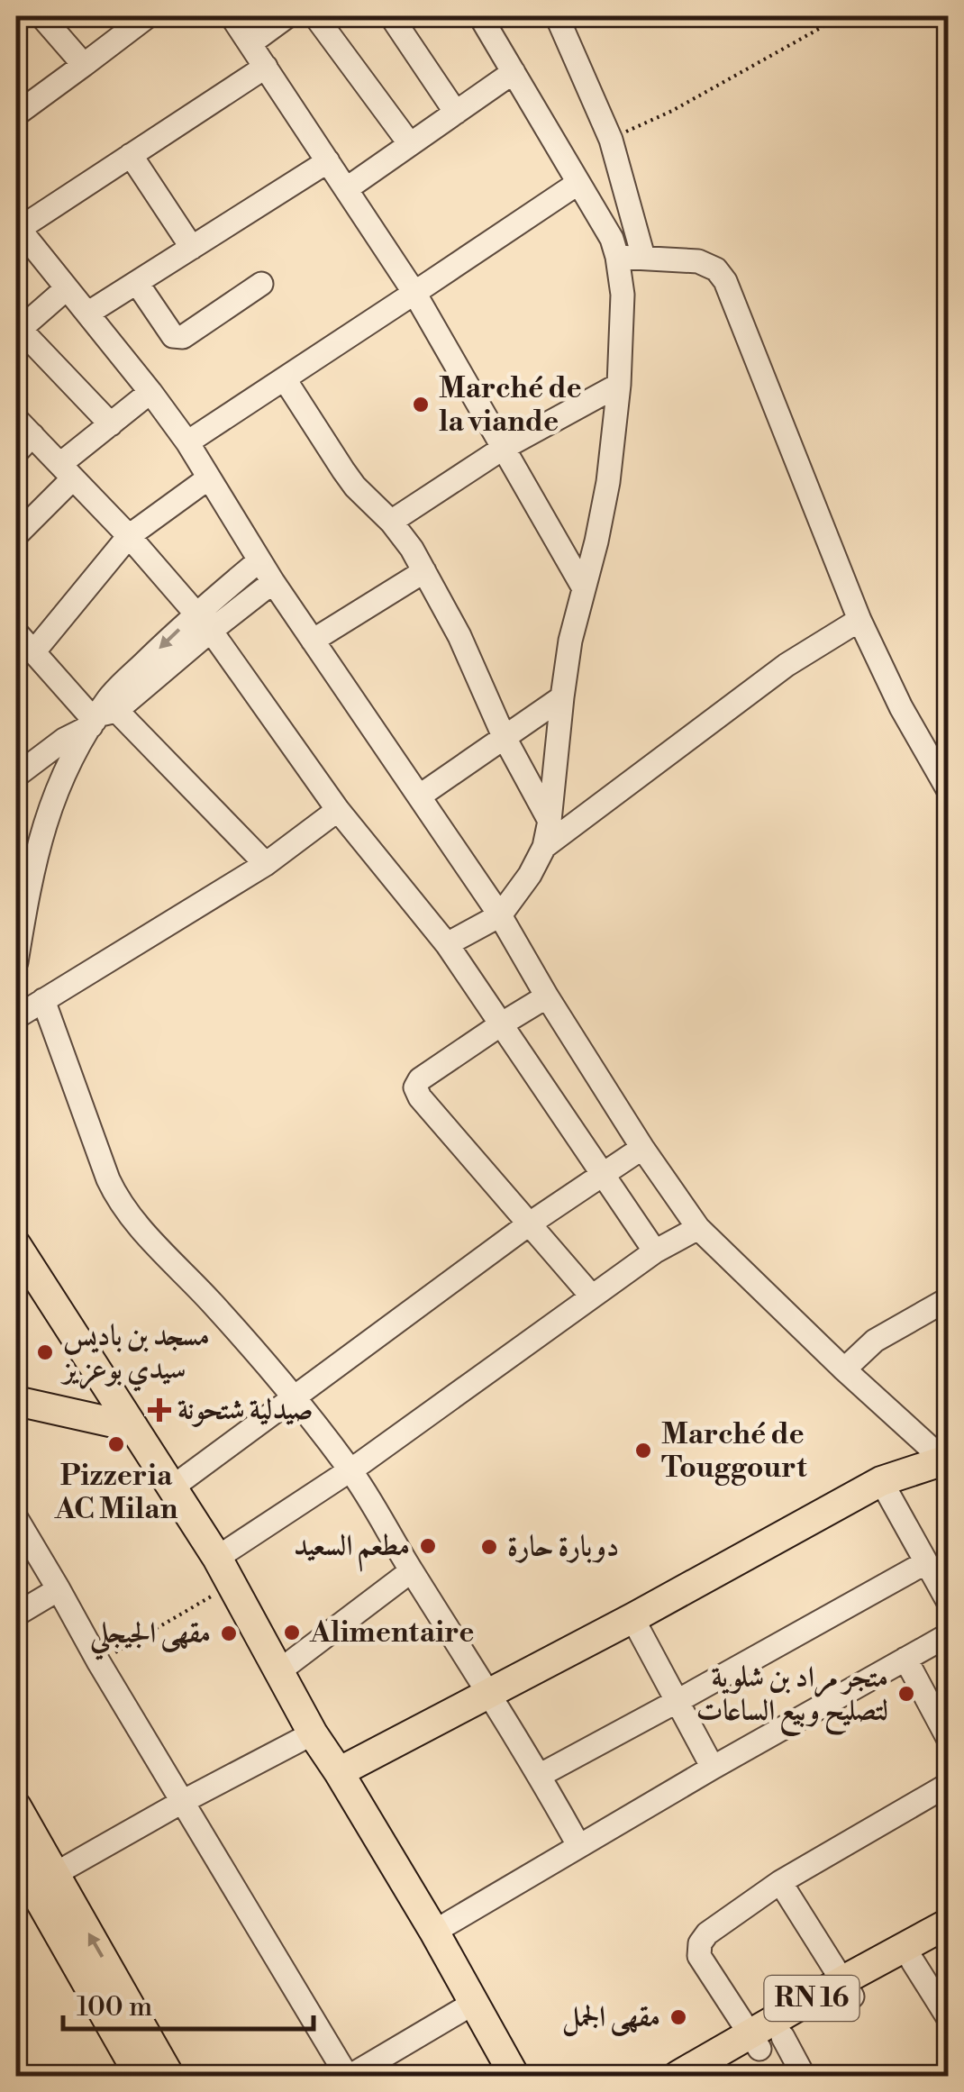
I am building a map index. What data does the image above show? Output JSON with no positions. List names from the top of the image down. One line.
{"streets":{"main road":["RN 16"]},"places":{"other":["Marché de la viande","مسجد بن باديس سيدي بوعزيز","Pizzeria AC Milan","Marché de Touggourt","مطعم السعيد","دوبارة حارة","Alimentaire","مقهى الجيجلي","متجر مراد بن شلوية لتصليح وبيع الساعات","مقهى الجمل"],"health":["صيدلية شتحونة"]},"scale_bar":"100 m"}
